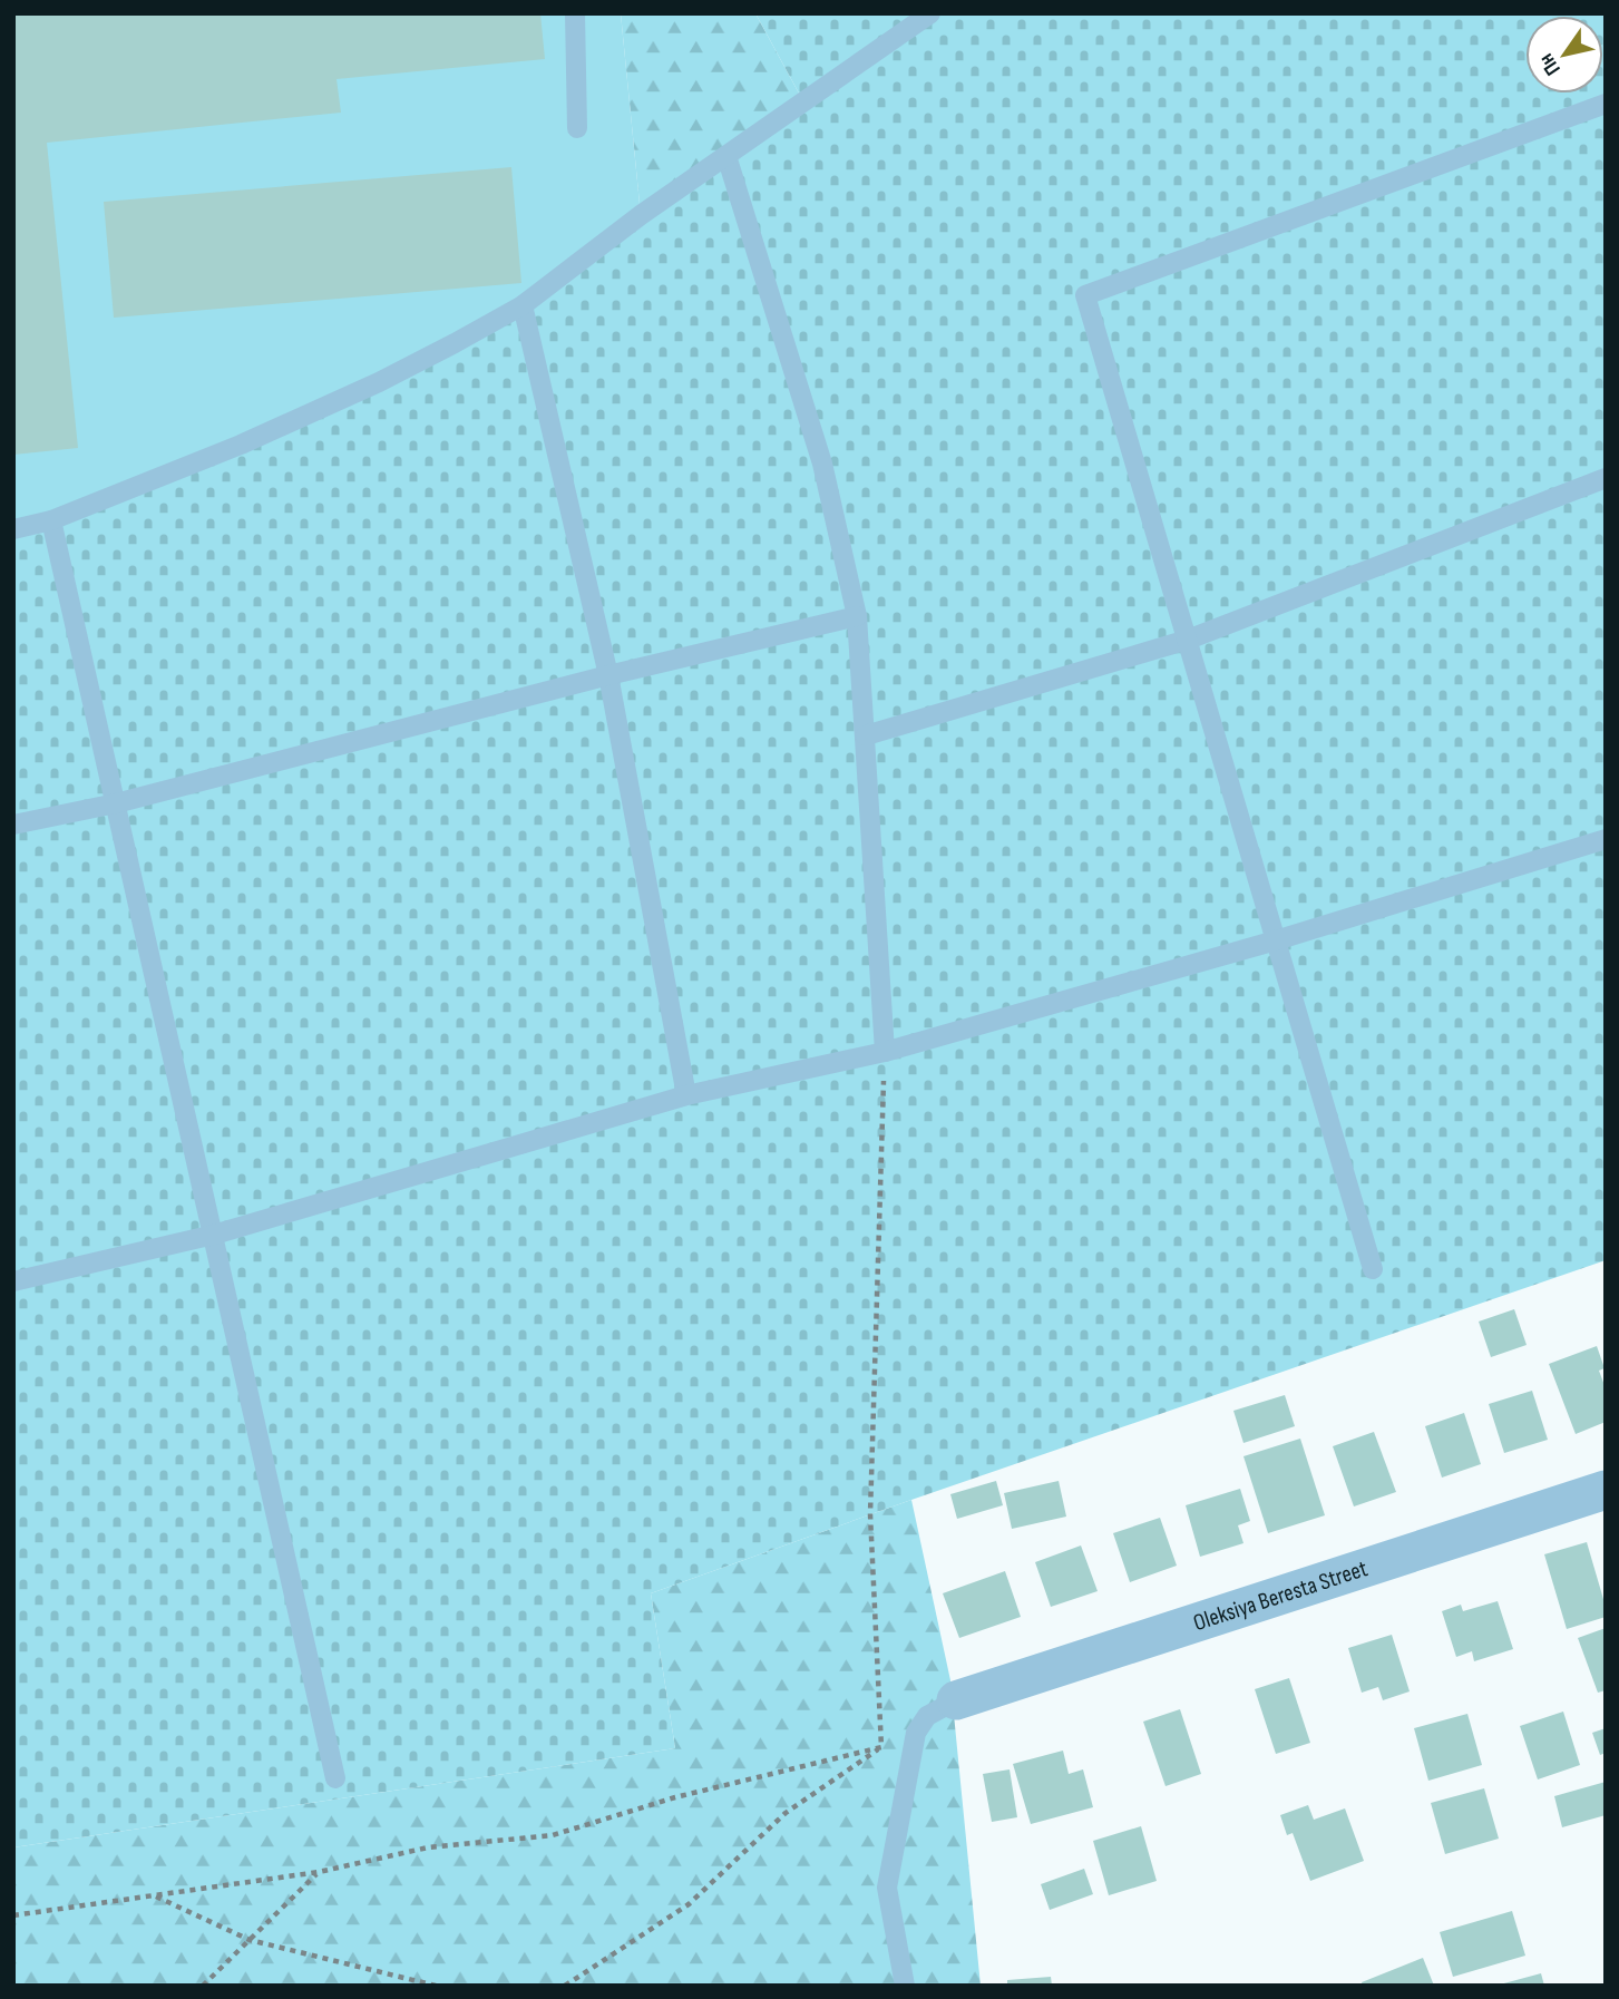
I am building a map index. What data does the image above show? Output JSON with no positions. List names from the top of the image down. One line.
{"streets":{"street":["Oleksiya Beresta Street"]},"north":"bottom left"}
